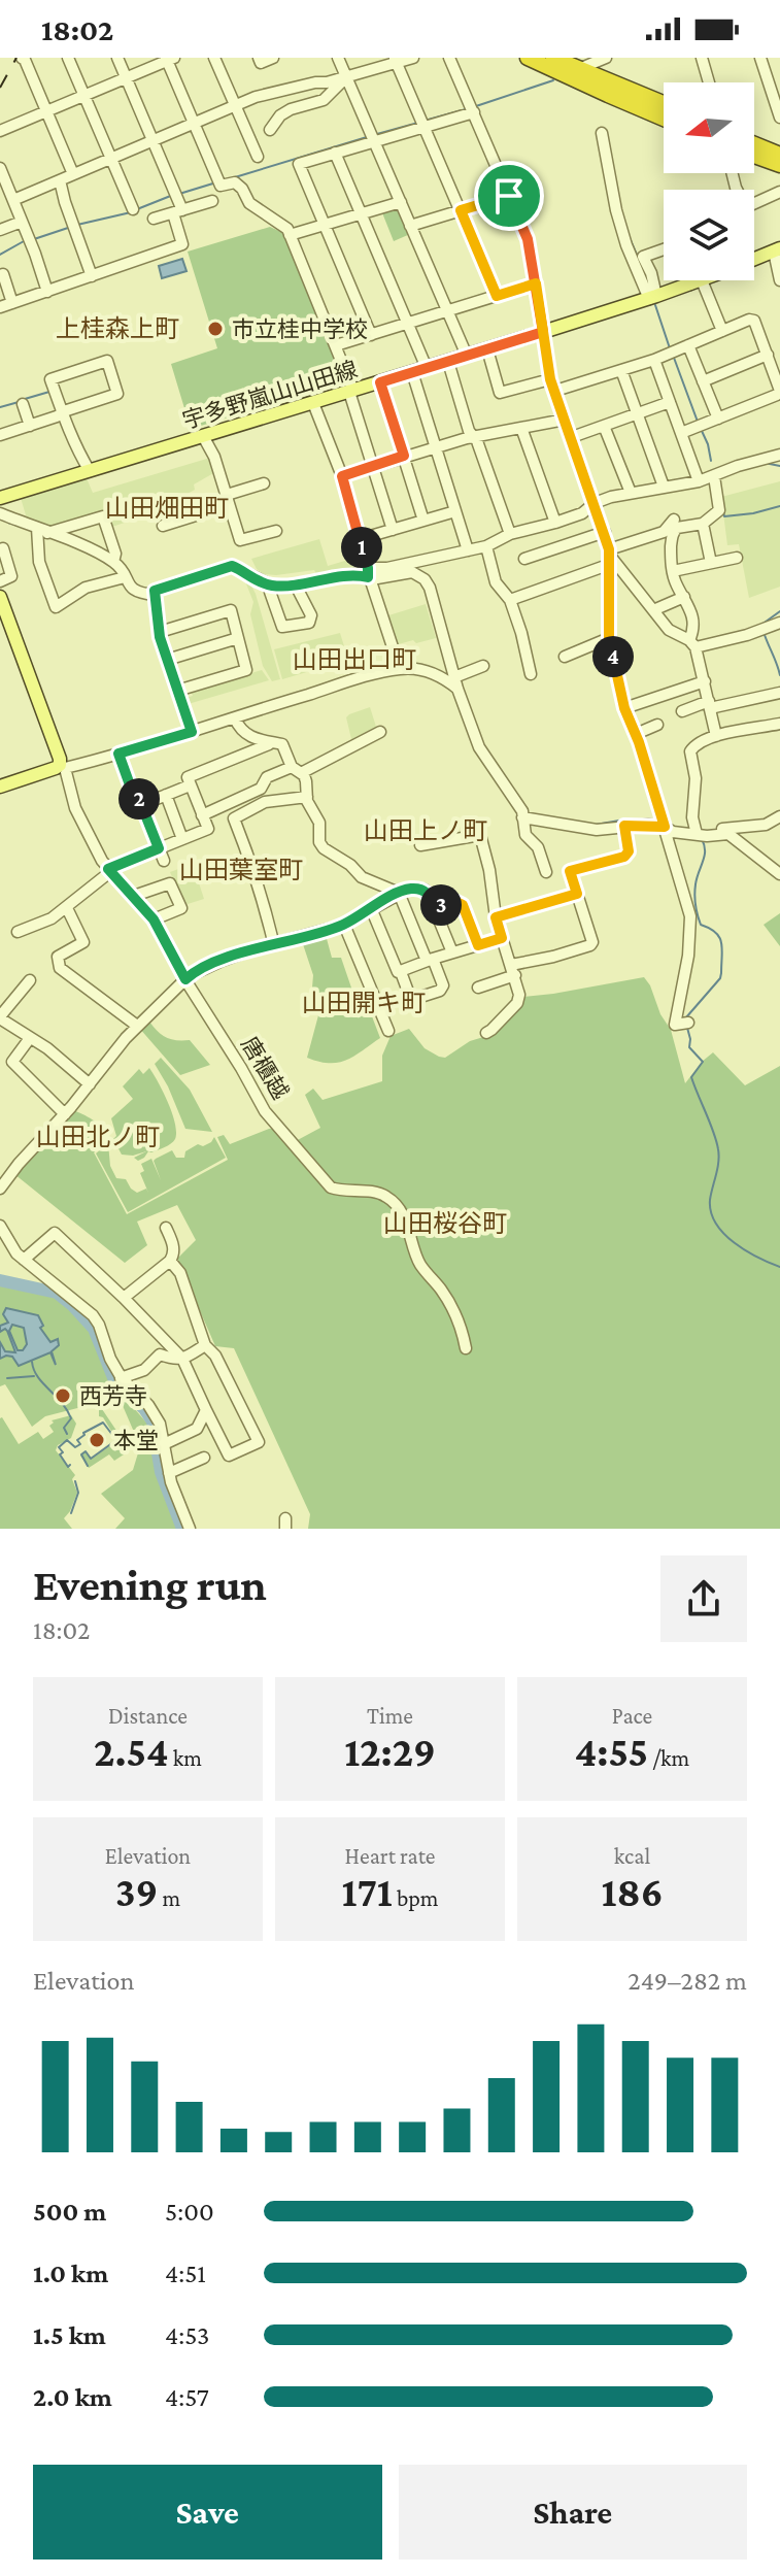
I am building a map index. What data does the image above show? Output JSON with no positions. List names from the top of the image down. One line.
{"streets":{"main road":["宇多野嵐山山田線"],"street":["唐櫃越"]},"districts":["上桂森上町","山田畑田町","山田出口町","山田上ノ町","山田葉室町","山田開キ町","山田北ノ町","山田桜谷町"],"places":["市立桂中学校","西芳寺","本堂"],"north":"left","page":{"status":"18:02","pins":["1","4","2","3"],"heading":["Evening run","18:02"],"stats":[["Distance","2.54 km"],["Time","12:29"],["Pace","4:55 /km"],["Elevation","39 m"],["Heart rate","171 bpm"],["kcal","186"]],"chart":["Elevation","249–282 m"],"list":[{"name":"500 m","note":"5:00"},{"name":"1.0 km","note":"4:51"},{"name":"1.5 km","note":"4:53"},{"name":"2.0 km","note":"4:57"}],"buttons":["Save","Share"]}}
